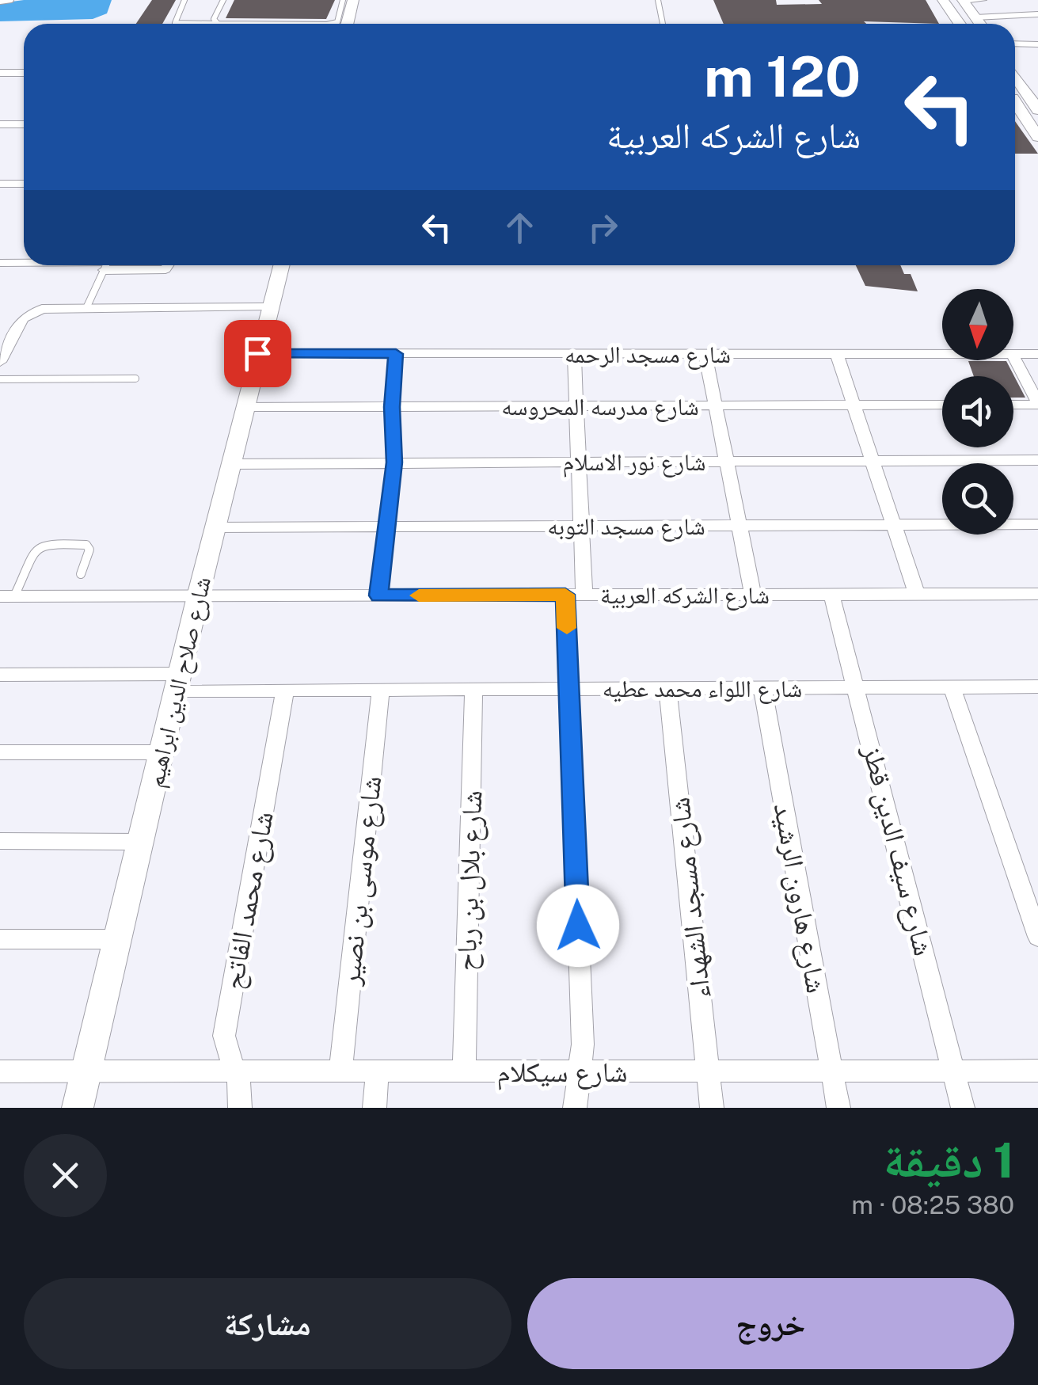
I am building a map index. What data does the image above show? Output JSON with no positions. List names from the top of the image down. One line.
{"streets":{"street":["شارع مسجد الرحمه","شارع مدرسه المحروسه","شارع نور الاسلام","شارع مسجد التوبه","شارع الشركه العربية","شارع صلاح الدين ابراهيم","شارع اللواء محمد عطيه","شارع سيف الدين قطز","شارع موسى بن نصير","شارع بلال بن رباح","شارع مسجد الشهداء","شارع هارون الرشيد","شارع محمد الفاتح","شارع سيكلام"]},"crossings":[["شارع مسجد الرحمه","شارع صلاح الدين ابراهيم"],["شارع مدرسه المحروسه","شارع صلاح الدين ابراهيم"],["شارع نور الاسلام","شارع صلاح الدين ابراهيم"],["شارع مسجد التوبه","شارع صلاح الدين ابراهيم"],["شارع الشركه العربية","شارع صلاح الدين ابراهيم"],["شارع الشركه العربية","شارع سيف الدين قطز"],["شارع صلاح الدين ابراهيم","شارع اللواء محمد عطيه"],["شارع صلاح الدين ابراهيم","شارع سيكلام"],["شارع اللواء محمد عطيه","شارع سيف الدين قطز"],["شارع اللواء محمد عطيه","شارع موسى بن نصير"],["شارع اللواء محمد عطيه","شارع بلال بن رباح"],["شارع اللواء محمد عطيه","شارع مسجد الشهداء"],["شارع اللواء محمد عطيه","شارع هارون الرشيد"],["شارع اللواء محمد عطيه","شارع محمد الفاتح"],["شارع سيف الدين قطز","شارع سيكلام"],["شارع موسى بن نصير","شارع سيكلام"],["شارع بلال بن رباح","شارع سيكلام"],["شارع مسجد الشهداء","شارع سيكلام"],["شارع هارون الرشيد","شارع سيكلام"],["شارع محمد الفاتح","شارع سيكلام"]],"north":"bottom","page":{"turn":["120 m","شارع الشركه العربية"],"heading":["1 دقيقة","380 m · 08:25"],"buttons":["خروج","مشاركة"]}}
